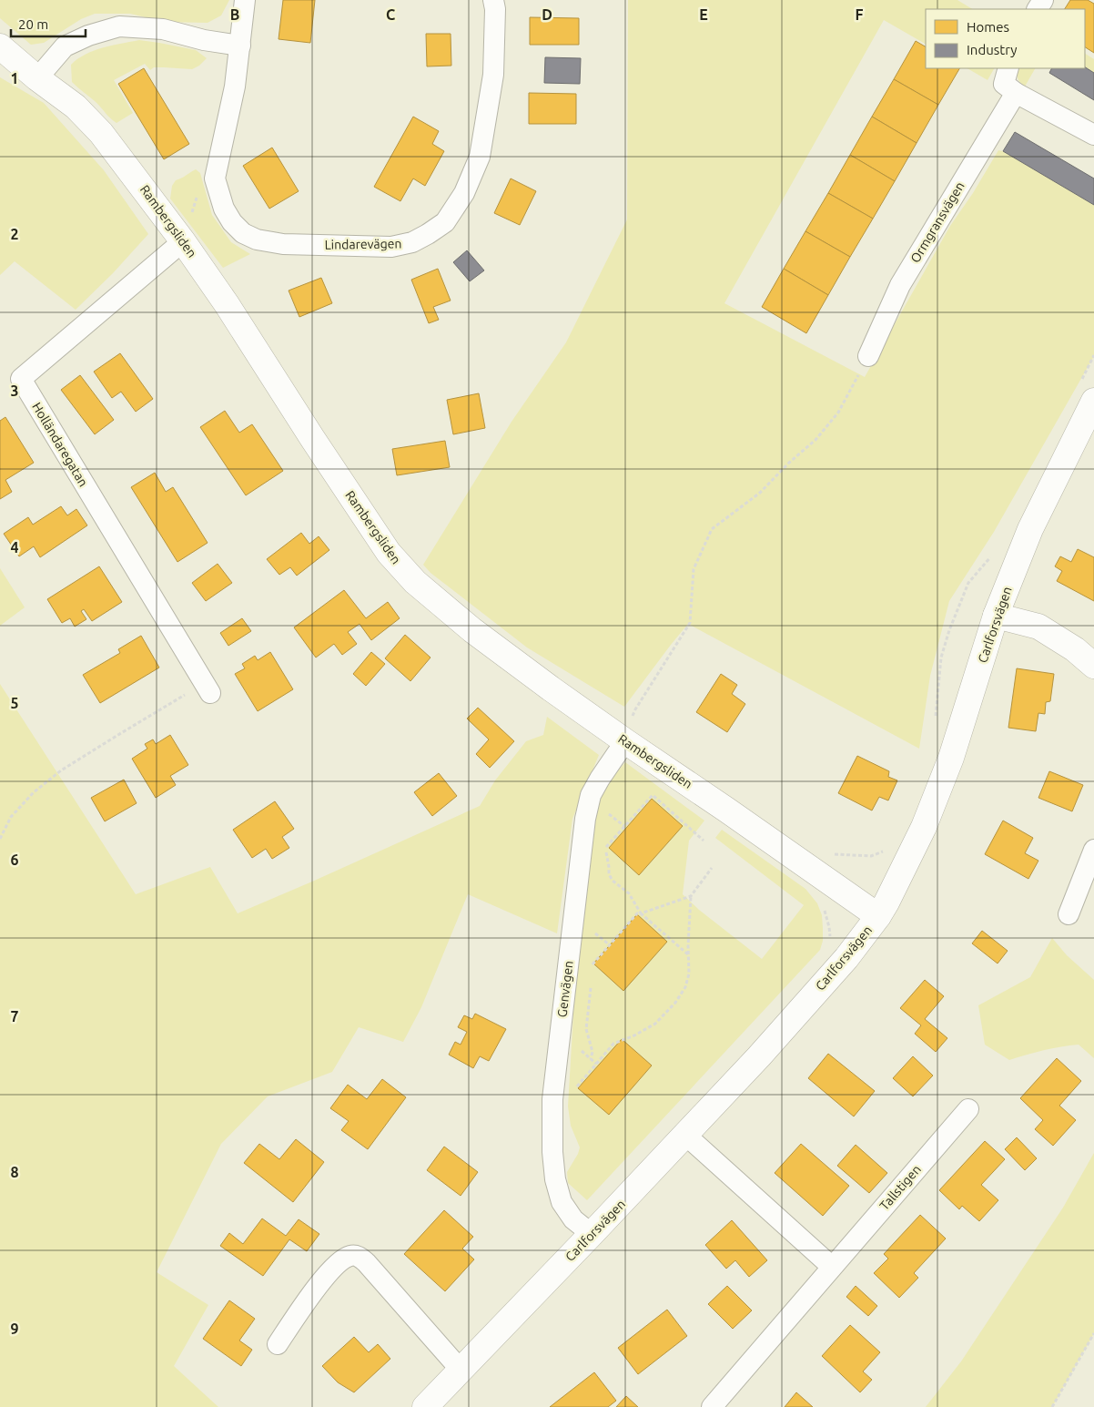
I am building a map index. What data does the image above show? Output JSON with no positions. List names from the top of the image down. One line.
{"streets":{"street":["Rambergsliden","Ormgransvägen","Lindarevägen","Holländaregatan","Carlforsvägen","Genvägen","Tallstigen"]},"crossings":[["Rambergsliden","Holländaregatan"],["Rambergsliden","Carlforsvägen"],["Rambergsliden","Genvägen"],["Carlforsvägen","Genvägen"]],"legend":["Homes","Industry"],"scale_bar":"20 m","grid":{"columns":["B","C","D","E","F"],"rows":["1","2","3","4","5","6","7","8","9"]}}
